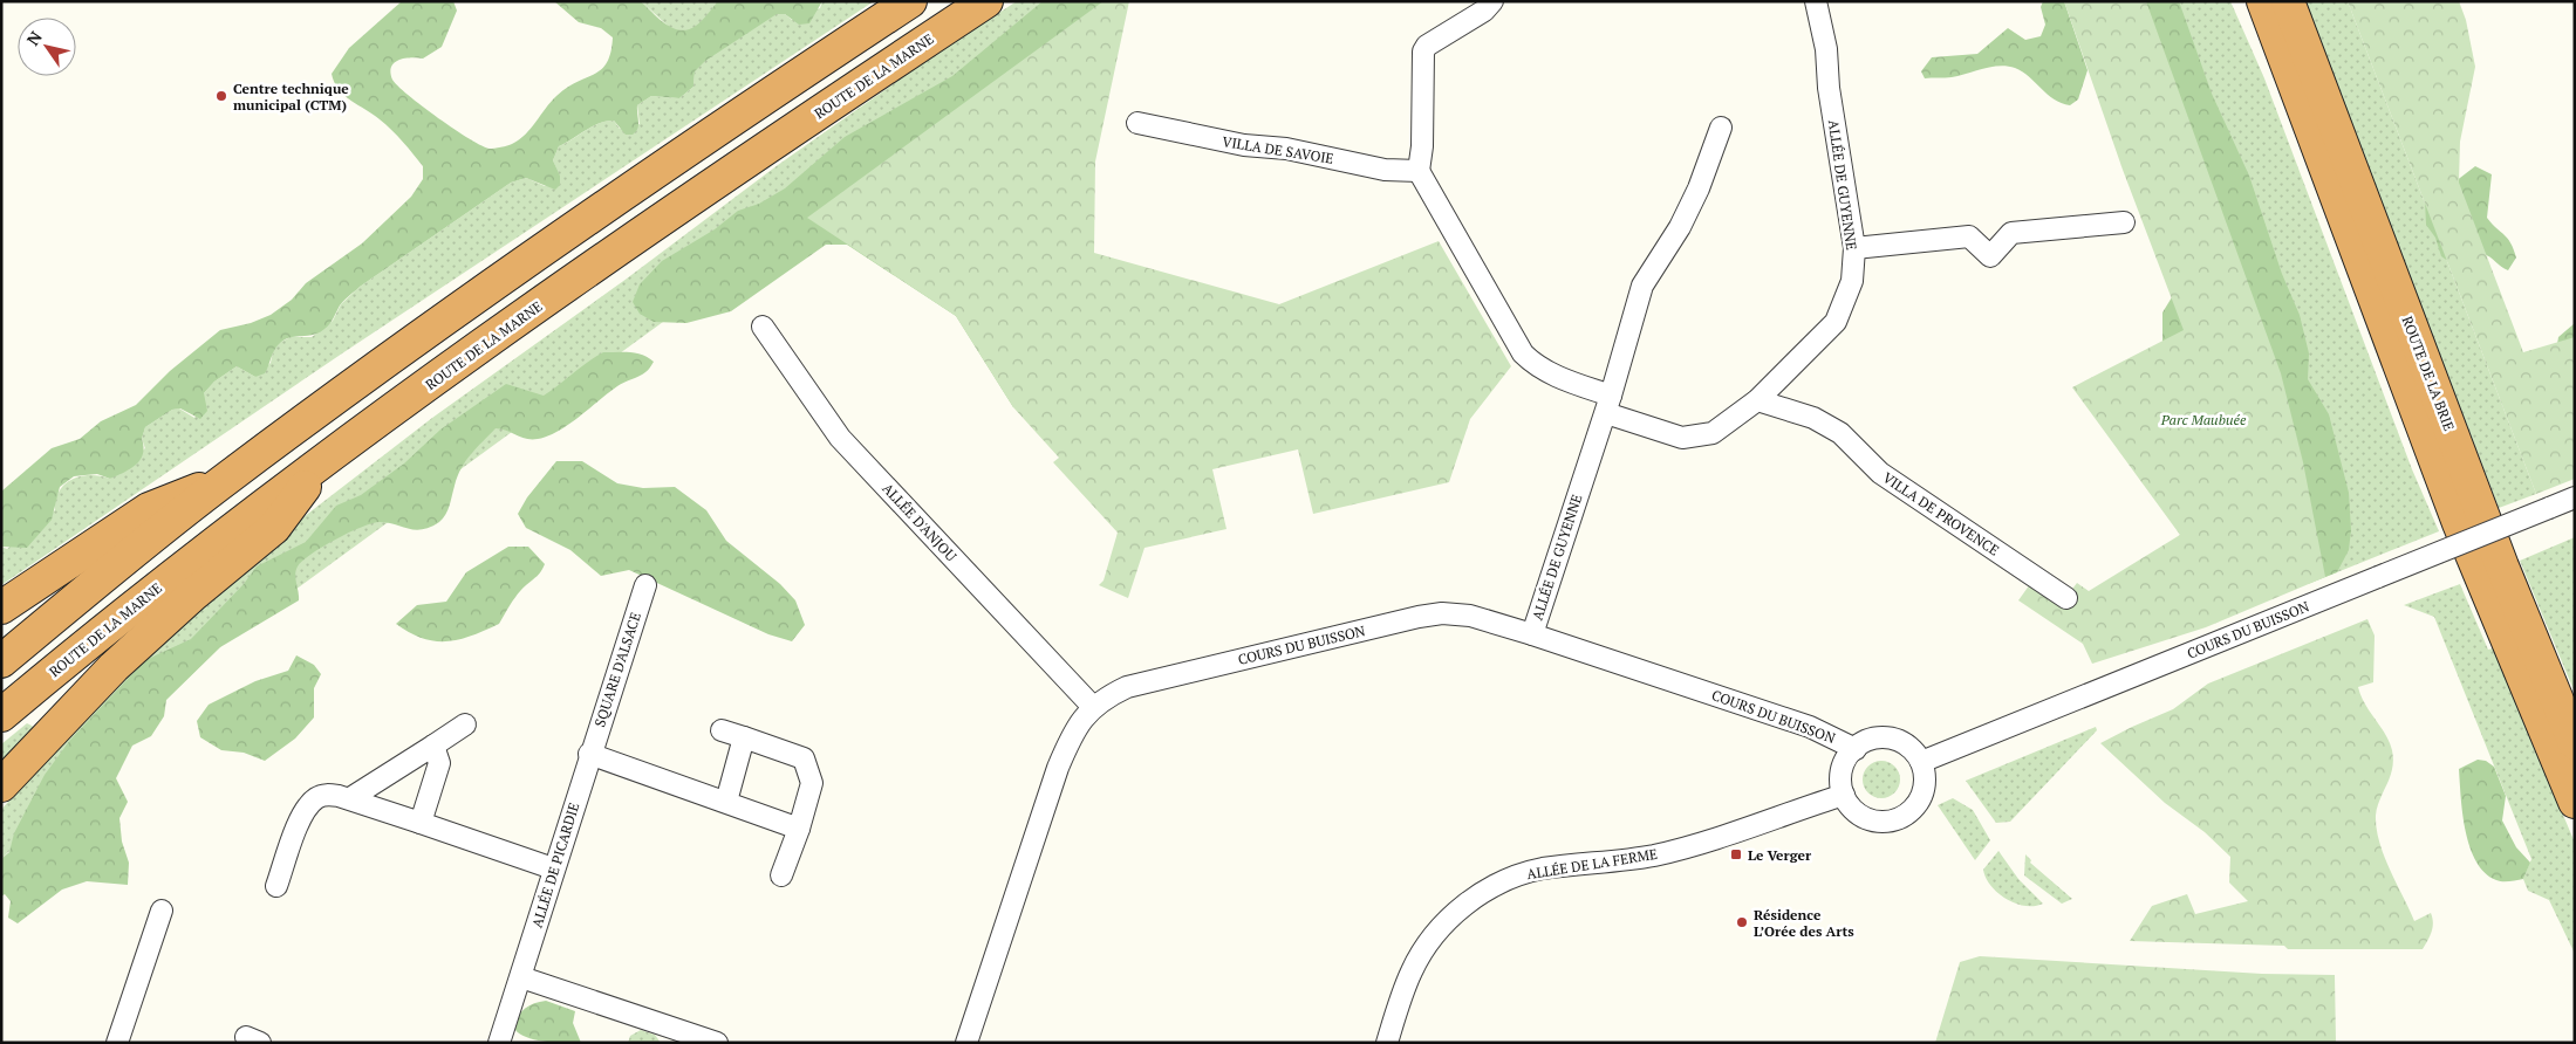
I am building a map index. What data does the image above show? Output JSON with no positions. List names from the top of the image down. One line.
{"streets":{"highway":["ROUTE DE LA MARNE","ROUTE DE LA BRIE"],"street":["VILLA DE SAVOIE","ALLÉE DE GUYENNE","VILLA DE PROVENCE","ALLÉE D'ANJOU","COURS DU BUISSON","SQUARE D'ALSACE","ALLÉE DE LA FERME","ALLÉE DE PICARDIE"]},"crossings":[["VILLA DE SAVOIE","ALLÉE DE GUYENNE"],["ALLÉE DE GUYENNE","VILLA DE PROVENCE"],["ALLÉE DE GUYENNE","COURS DU BUISSON"],["ALLÉE D'ANJOU","COURS DU BUISSON"],["COURS DU BUISSON","ALLÉE DE LA FERME"],["SQUARE D'ALSACE","ALLÉE DE PICARDIE"]],"parks":["Parc Maubuée"],"places":{"other":["Centre technique municipal (CTM)","Résidence L’Orée des Arts"],"transit":["Le Verger"]},"north":"top left"}
